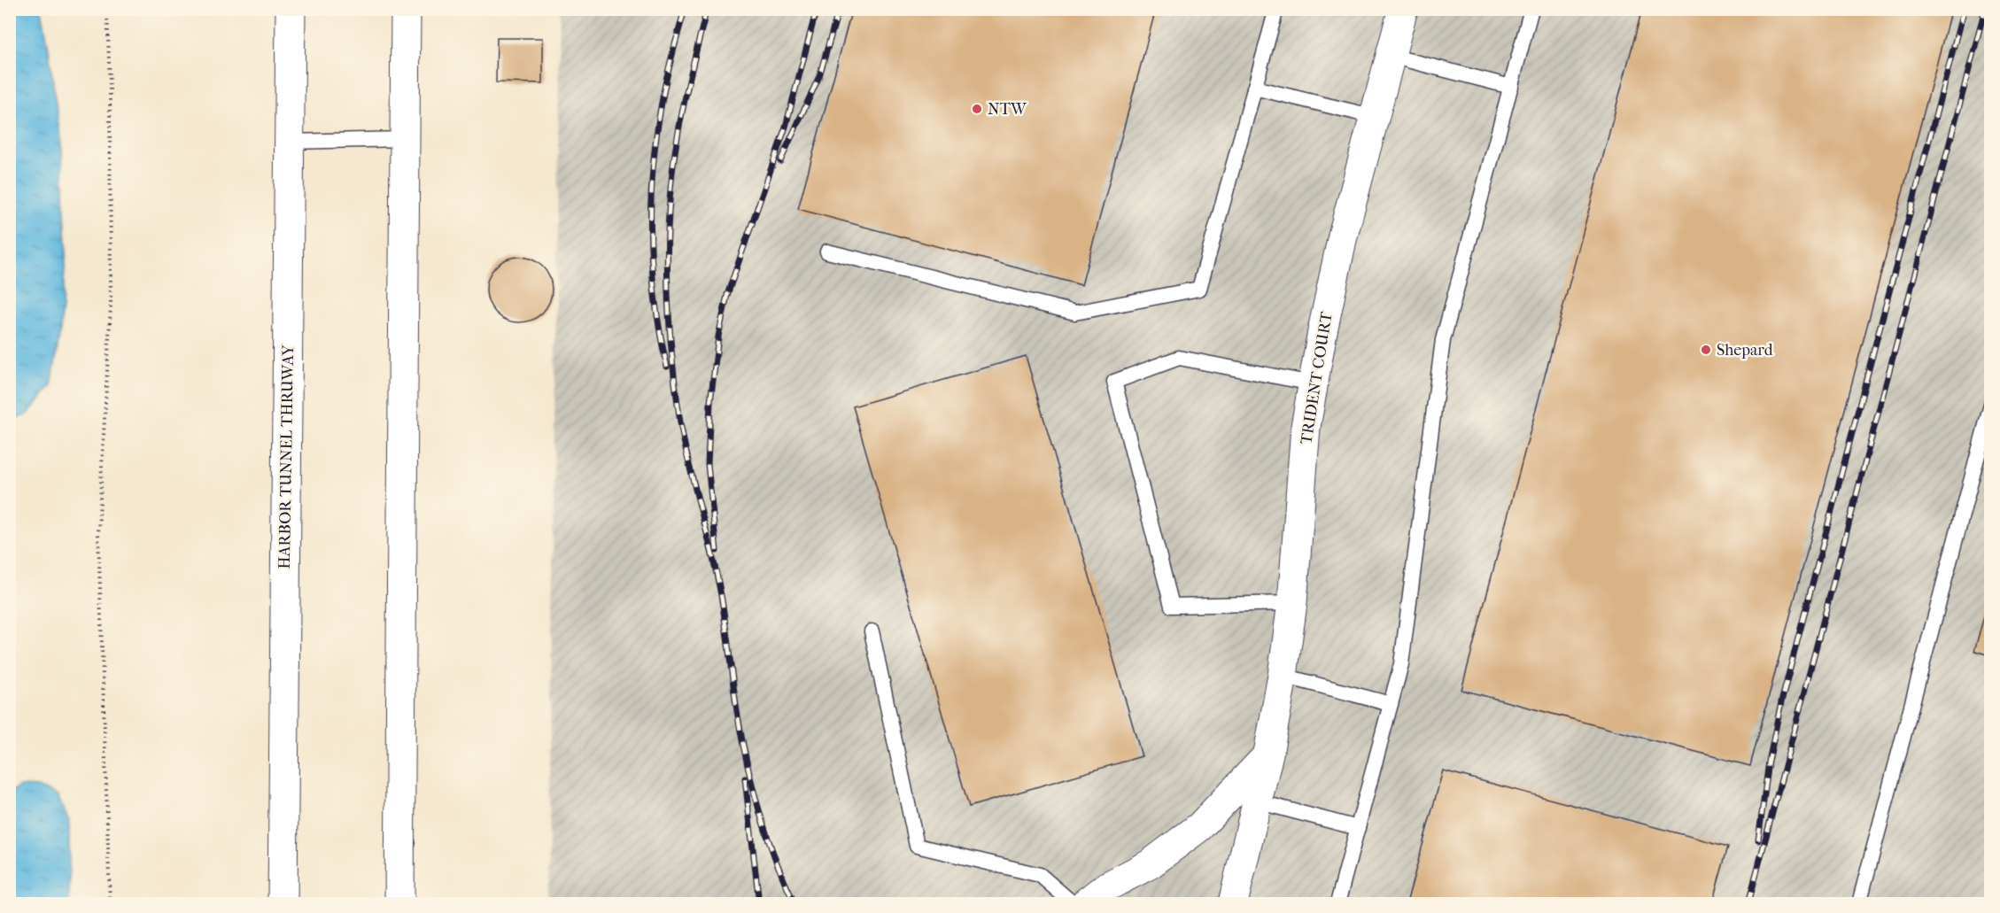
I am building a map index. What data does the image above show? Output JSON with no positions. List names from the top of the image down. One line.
{"streets":{"main road":["TRIDENT COURT","HARBOR TUNNEL THRUWAY"]},"places":["NTW","Shepard"]}
